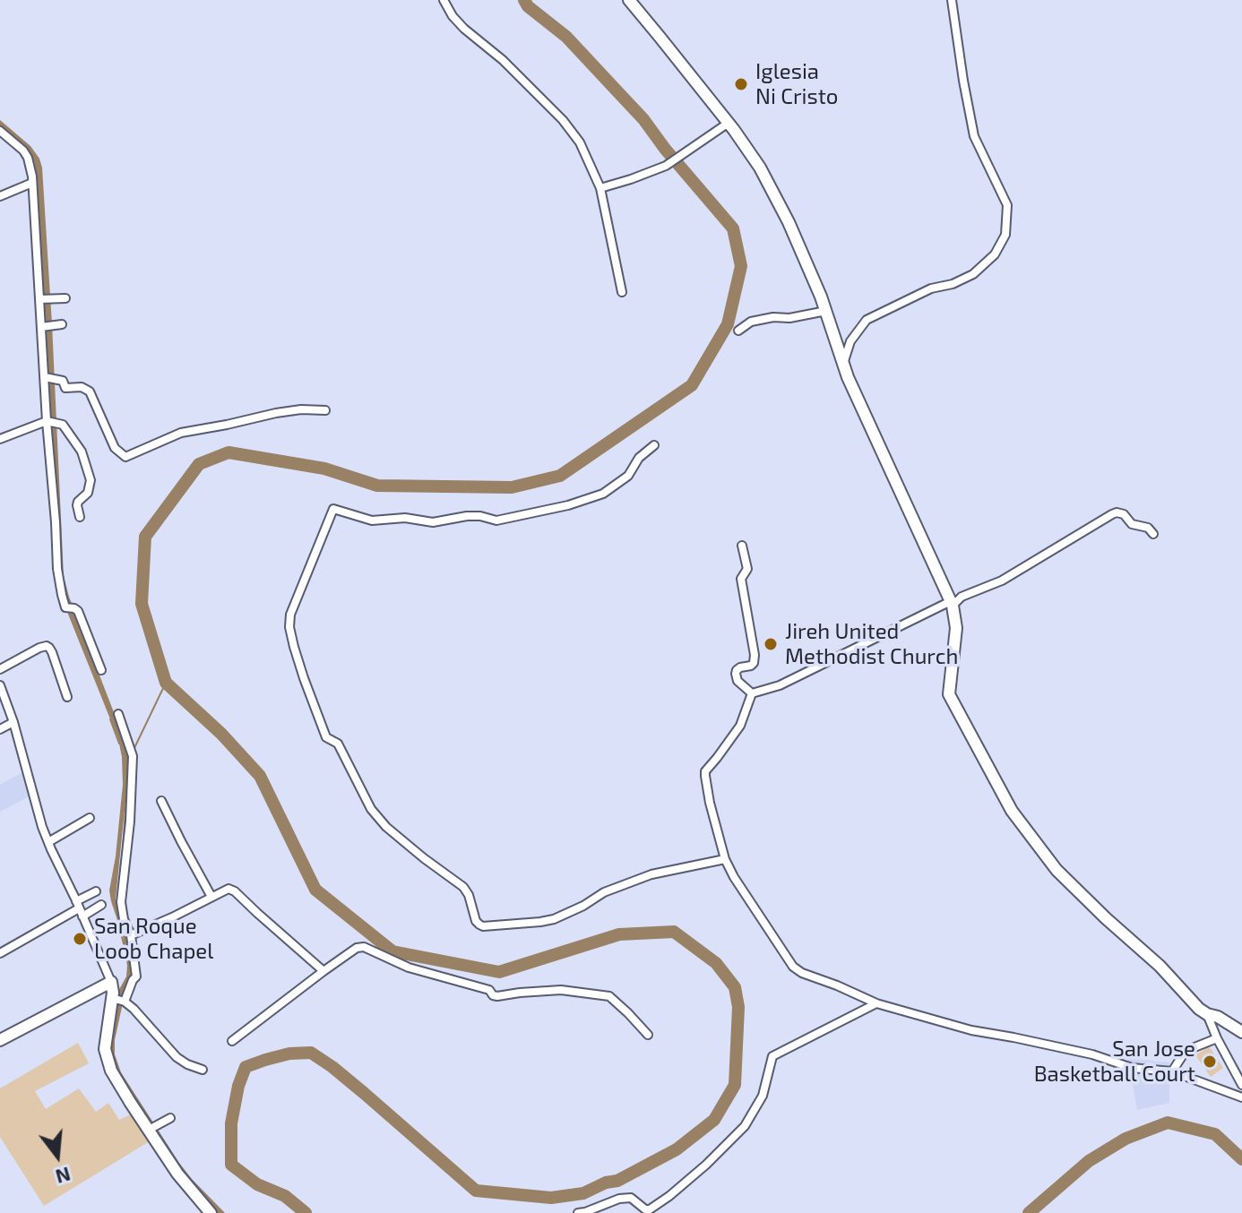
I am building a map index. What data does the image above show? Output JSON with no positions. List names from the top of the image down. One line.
{"places":["Iglesia Ni Cristo","Jireh United Methodist Church","San Roque Loob Chapel","San Jose Basketball Court"],"north":"bottom"}
